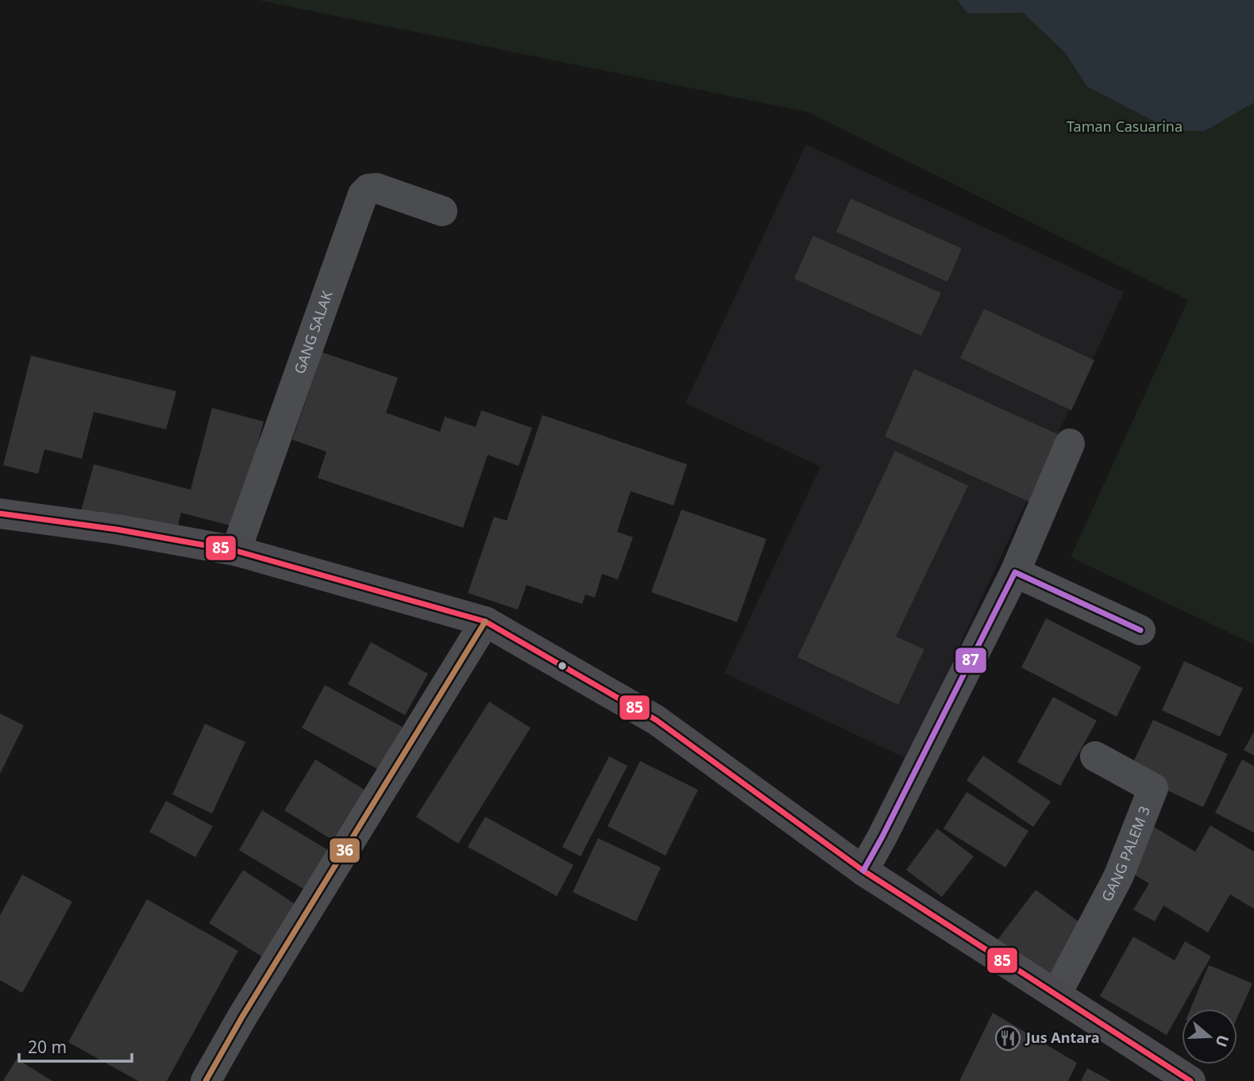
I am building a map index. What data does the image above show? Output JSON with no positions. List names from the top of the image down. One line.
{"streets":{"street":["GANG SALAK","GANG PALEM 3"]},"parks":["Taman Casuarina"],"places":{"restaurant":["Jus Antara"]},"lines":["transit line 85","transit line 87","transit line 36"],"scale_bar":"20 m","north":"right"}
